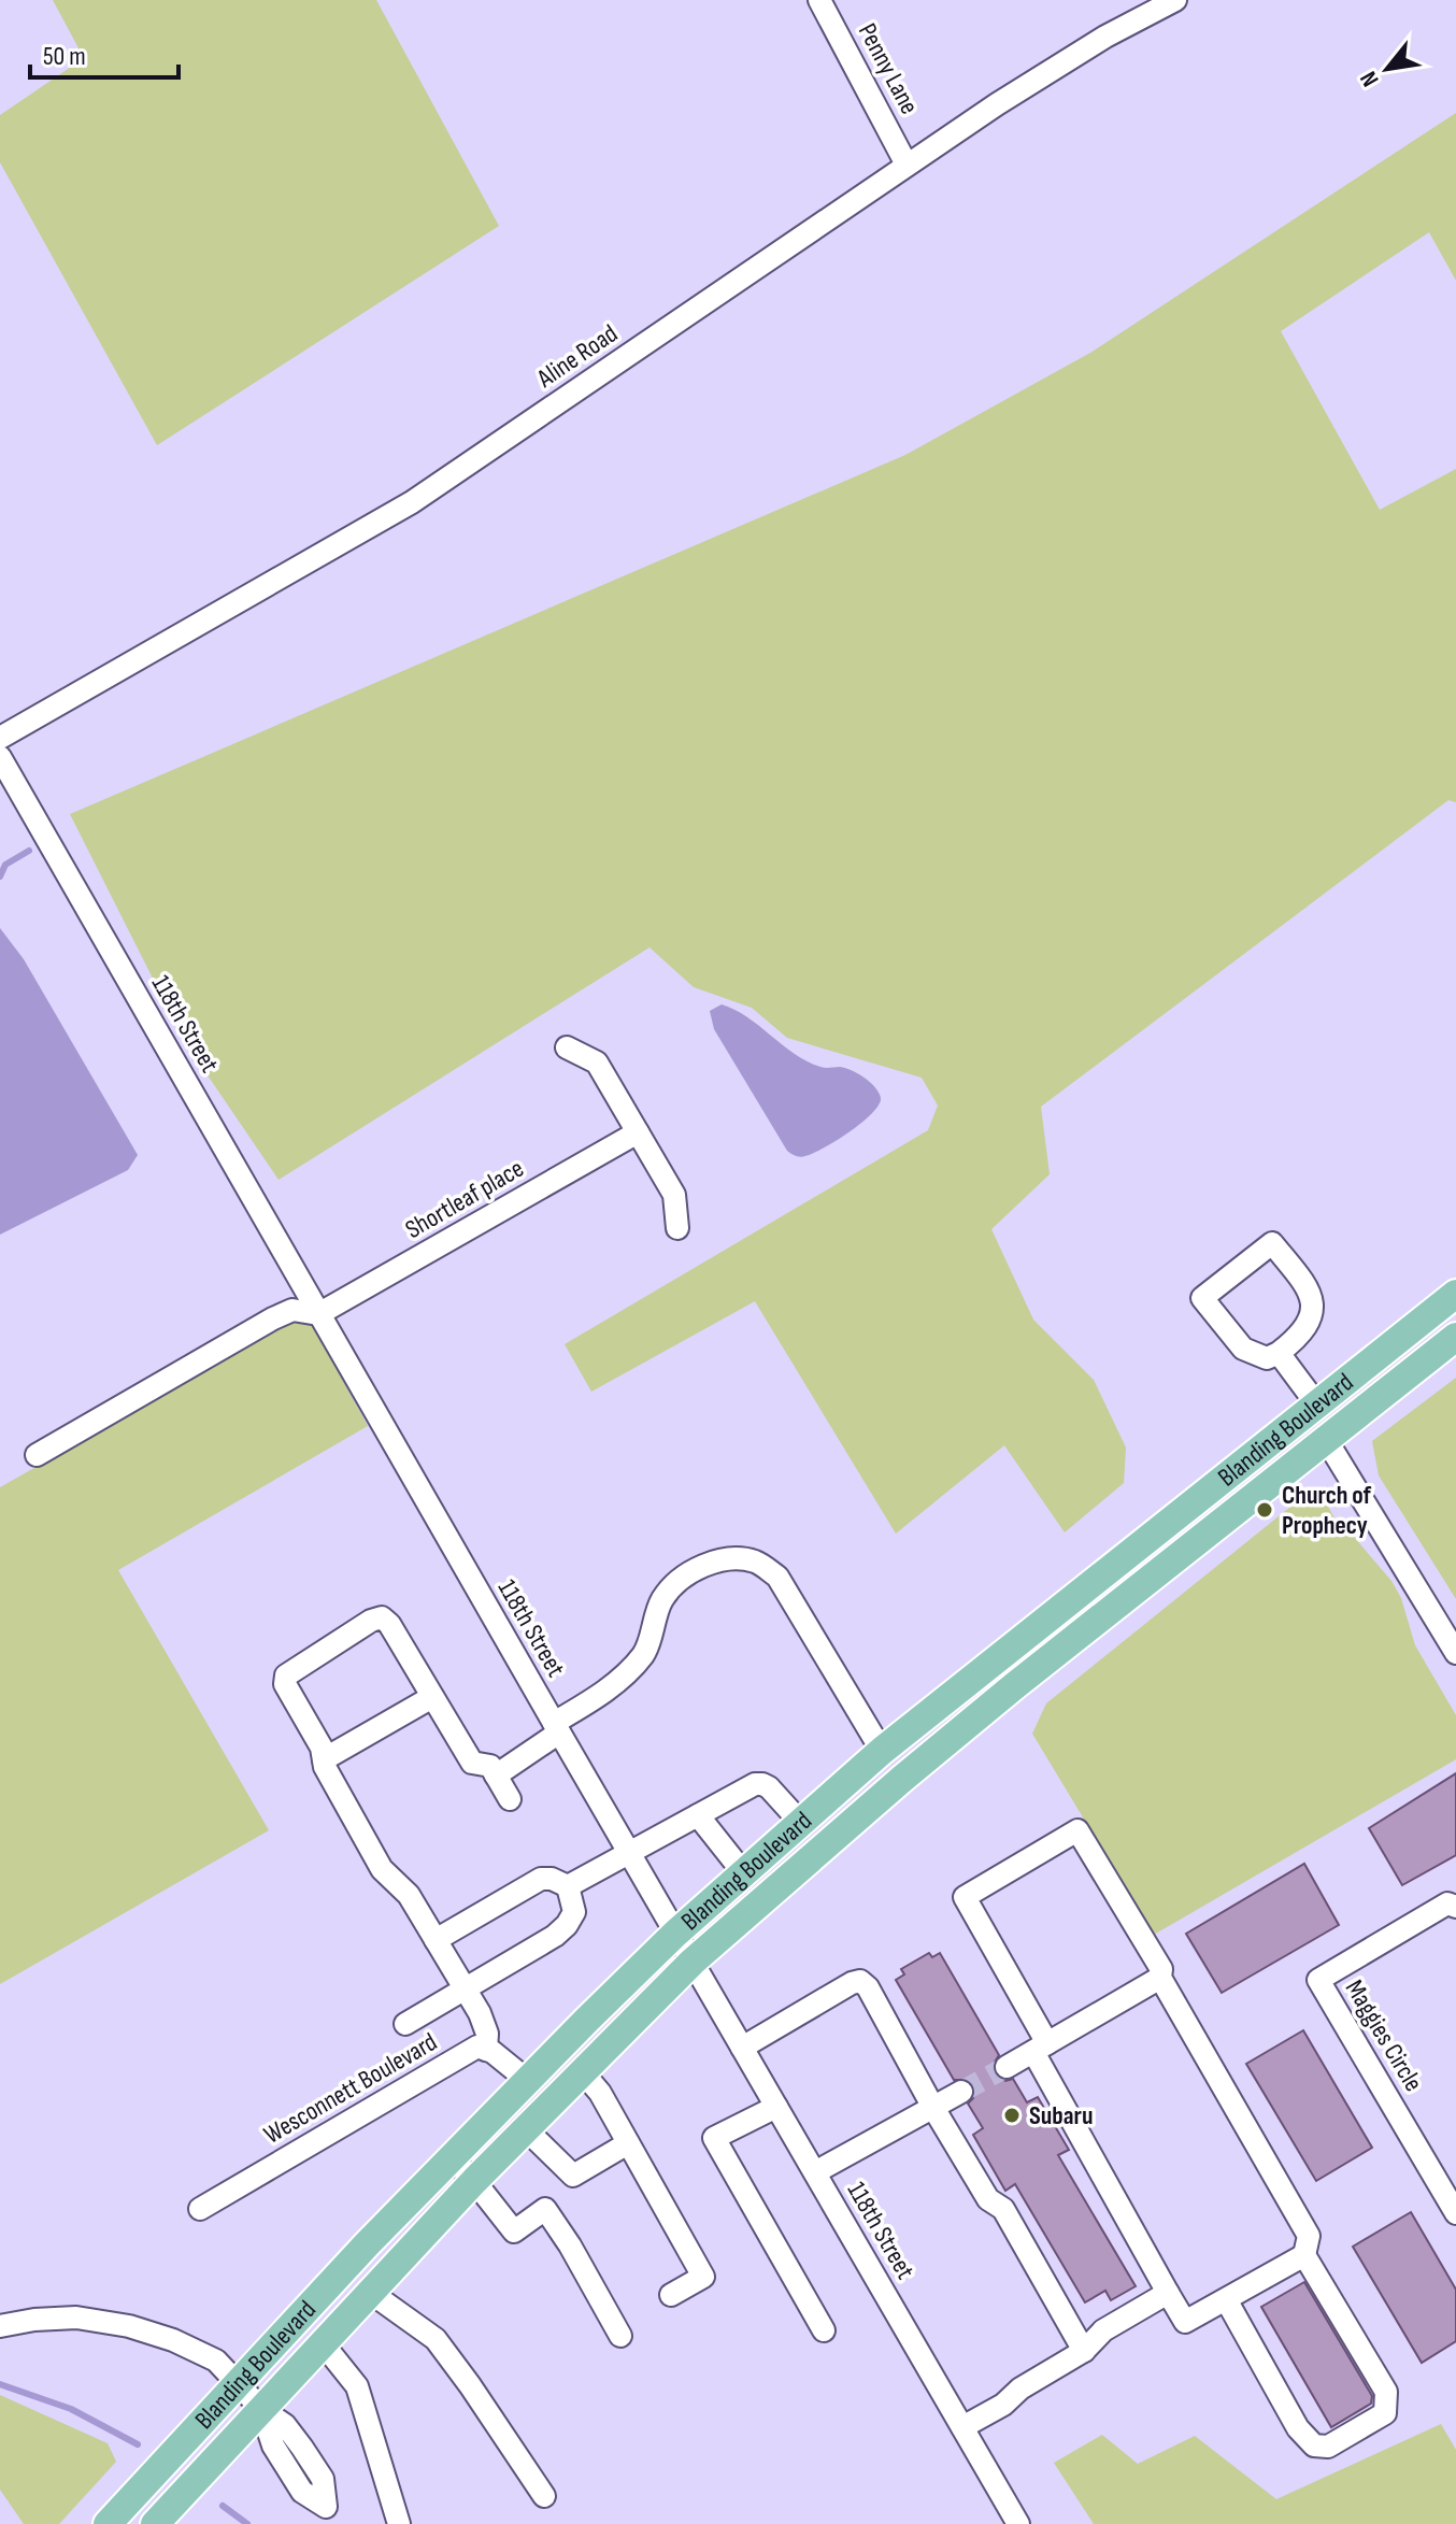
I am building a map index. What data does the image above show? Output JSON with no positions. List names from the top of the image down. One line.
{"streets":{"main road":["Blanding Boulevard"],"street":["Penny Lane","Aline Road","118th Street","Shortleaf place","Maggies Circle","Wesconnett Boulevard"]},"crossings":[["Penny Lane","Aline Road"],["118th Street","Shortleaf place"],["118th Street","Blanding Boulevard"]],"places":["Church of Prophecy","Subaru"],"scale_bar":"50 m","north":"bottom left"}
